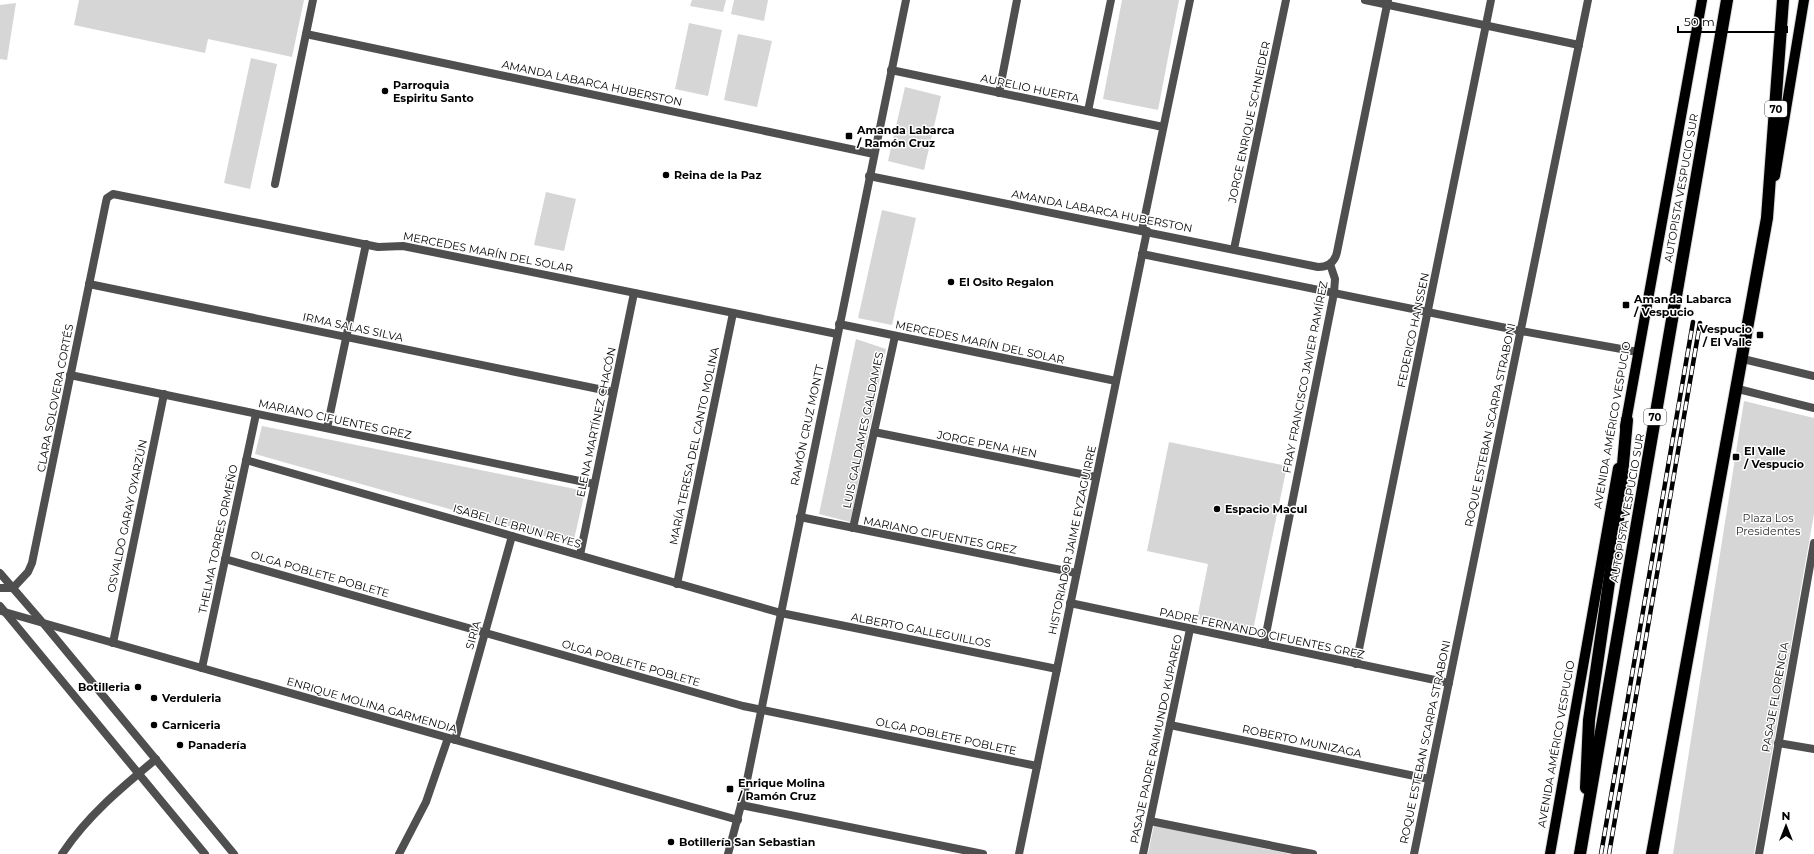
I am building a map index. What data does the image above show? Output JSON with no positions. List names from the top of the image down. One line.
{"streets":{"highway":["70","AUTOPISTA VESPUCIO SUR"],"main road":["AVENIDA AMÉRICO VESPUCIO"],"street":["AMANDA LABARCA HUBERSTON","AURELIO HUERTA","JORGE ENRIQUE SCHNEIDER","MERCEDES MARÍN DEL SOLAR","IRMA SALAS SILVA","FEDERICO HANSSEN","FRAY FRANCISCO JAVIER RAMÍREZ","CLARA SOLOVERA CORTÉS","MARIANO CIFUENTES GREZ","ELENA MARTÍNEZ CHACÓN","RAMÓN CRUZ MONTT","ROQUE ESTEBAN SCARPA STRABONI","LUIS GALDAMES GALDAMES","JORGE PENA HEN","MARÍA TERESA DEL CANTO MOLINA","OSVALDO GARAY OYARZÚN","ISABEL LE BRUN REYES","THELMA TORRES ORMEÑO","HISTORIADOR JAIME EYZAGUIRRE","OLGA POBLETE POBLETE","ALBERTO GALLEGUILLOS","PADRE FERNANDO CIFUENTES GREZ","SIRIA","PASAJE FLORENCIA","ENRIQUE MOLINA GARMENDIA","PASAJE PADRE RAIMUNDO KUPAREO","ROBERTO MUNIZAGA"]},"crossings":[["AMANDA LABARCA HUBERSTON","JORGE ENRIQUE SCHNEIDER"],["AMANDA LABARCA HUBERSTON","FRAY FRANCISCO JAVIER RAMÍREZ"],["AMANDA LABARCA HUBERSTON","RAMÓN CRUZ MONTT"],["AMANDA LABARCA HUBERSTON","HISTORIADOR JAIME EYZAGUIRRE"],["AURELIO HUERTA","RAMÓN CRUZ MONTT"],["AURELIO HUERTA","HISTORIADOR JAIME EYZAGUIRRE"],["MERCEDES MARÍN DEL SOLAR","CLARA SOLOVERA CORTÉS"],["MERCEDES MARÍN DEL SOLAR","ELENA MARTÍNEZ CHACÓN"],["MERCEDES MARÍN DEL SOLAR","RAMÓN CRUZ MONTT"],["MERCEDES MARÍN DEL SOLAR","LUIS GALDAMES GALDAMES"],["MERCEDES MARÍN DEL SOLAR","MARÍA TERESA DEL CANTO MOLINA"],["MERCEDES MARÍN DEL SOLAR","HISTORIADOR JAIME EYZAGUIRRE"],["IRMA SALAS SILVA","CLARA SOLOVERA CORTÉS"],["IRMA SALAS SILVA","ELENA MARTÍNEZ CHACÓN"],["FEDERICO HANSSEN","PADRE FERNANDO CIFUENTES GREZ"],["FRAY FRANCISCO JAVIER RAMÍREZ","PADRE FERNANDO CIFUENTES GREZ"],["CLARA SOLOVERA CORTÉS","MARIANO CIFUENTES GREZ"],["MARIANO CIFUENTES GREZ","ELENA MARTÍNEZ CHACÓN"],["MARIANO CIFUENTES GREZ","RAMÓN CRUZ MONTT"],["MARIANO CIFUENTES GREZ","LUIS GALDAMES GALDAMES"],["MARIANO CIFUENTES GREZ","OSVALDO GARAY OYARZÚN"],["MARIANO CIFUENTES GREZ","THELMA TORRES ORMEÑO"],["MARIANO CIFUENTES GREZ","HISTORIADOR JAIME EYZAGUIRRE"],["ELENA MARTÍNEZ CHACÓN","ISABEL LE BRUN REYES"],["RAMÓN CRUZ MONTT","ISABEL LE BRUN REYES"],["RAMÓN CRUZ MONTT","OLGA POBLETE POBLETE"],["RAMÓN CRUZ MONTT","ALBERTO GALLEGUILLOS"],["RAMÓN CRUZ MONTT","ENRIQUE MOLINA GARMENDIA"],["ROQUE ESTEBAN SCARPA STRABONI","PADRE FERNANDO CIFUENTES GREZ"],["ROQUE ESTEBAN SCARPA STRABONI","ROBERTO MUNIZAGA"],["LUIS GALDAMES GALDAMES","JORGE PENA HEN"],["JORGE PENA HEN","HISTORIADOR JAIME EYZAGUIRRE"],["MARÍA TERESA DEL CANTO MOLINA","ISABEL LE BRUN REYES"],["OSVALDO GARAY OYARZÚN","ENRIQUE MOLINA GARMENDIA"],["ISABEL LE BRUN REYES","THELMA TORRES ORMEÑO"],["ISABEL LE BRUN REYES","ALBERTO GALLEGUILLOS"],["ISABEL LE BRUN REYES","SIRIA"],["THELMA TORRES ORMEÑO","OLGA POBLETE POBLETE"],["THELMA TORRES ORMEÑO","ENRIQUE MOLINA GARMENDIA"],["HISTORIADOR JAIME EYZAGUIRRE","OLGA POBLETE POBLETE"],["HISTORIADOR JAIME EYZAGUIRRE","ALBERTO GALLEGUILLOS"],["HISTORIADOR JAIME EYZAGUIRRE","PADRE FERNANDO CIFUENTES GREZ"],["OLGA POBLETE POBLETE","SIRIA"],["PADRE FERNANDO CIFUENTES GREZ","PASAJE PADRE RAIMUNDO KUPAREO"],["SIRIA","ENRIQUE MOLINA GARMENDIA"],["PASAJE PADRE RAIMUNDO KUPAREO","ROBERTO MUNIZAGA"]],"parks":["Plaza Los Presidentes"],"places":{"other":["Parroquia Espiritu Santo","Reina de la Paz","El Osito Regalon","Espacio Macul","Botilleria","Verduleria","Carniceria","Panadería","Botillería San Sebastian"],"transit":["Amanda Labarca / Ramón Cruz","Amanda Labarca / Vespucio","Vespucio / El Valle","El Valle / Vespucio","Enrique Molina / Ramón Cruz"]},"scale_bar":"50 m","north":"top"}
